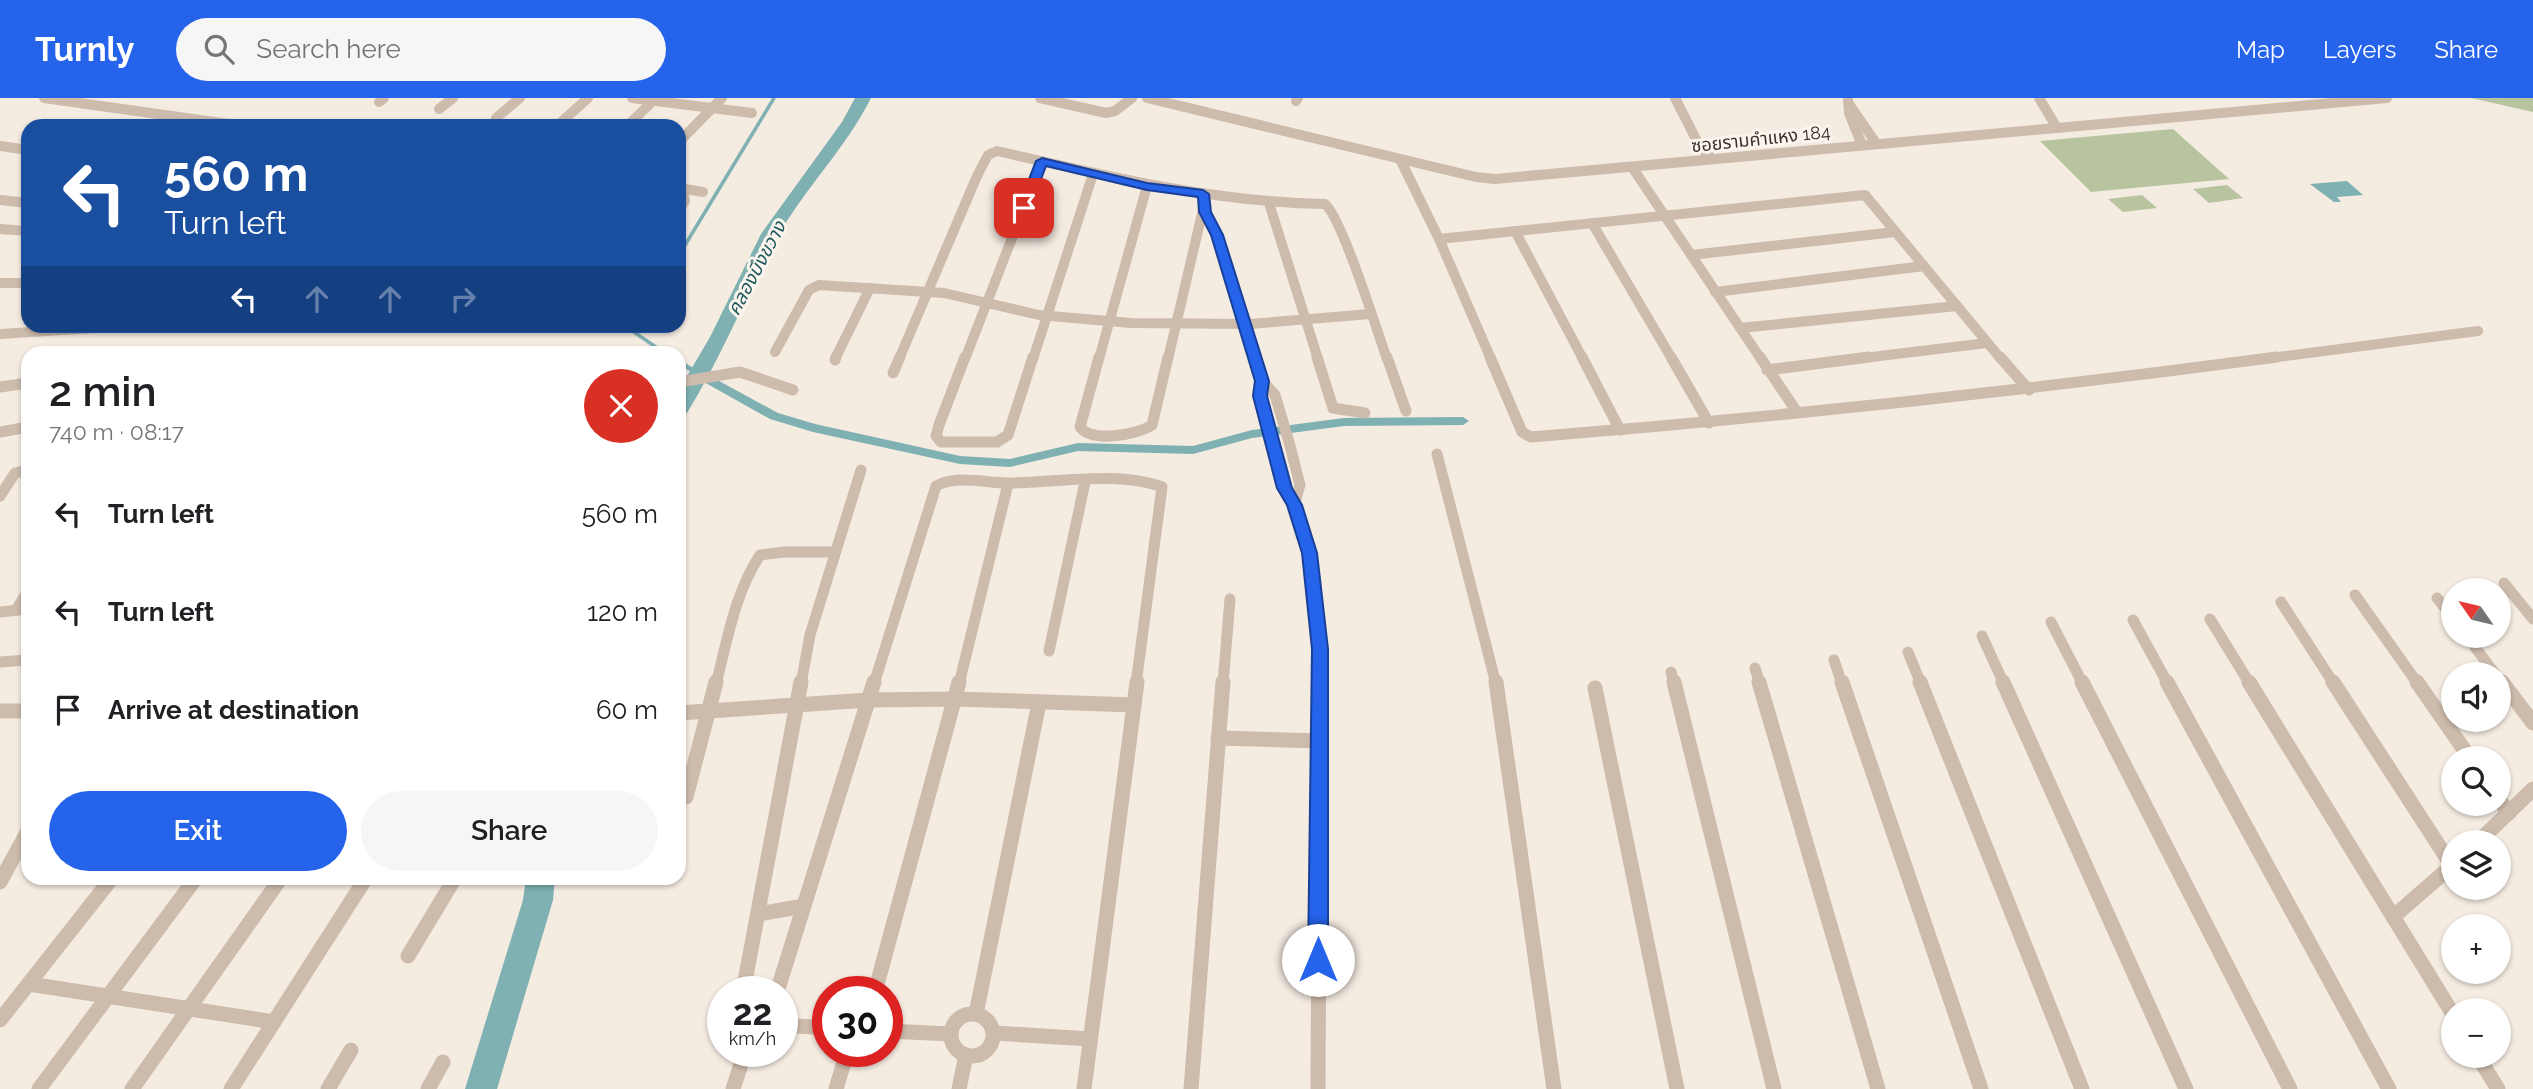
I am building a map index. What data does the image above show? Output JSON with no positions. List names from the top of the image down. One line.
{"streets":{"street":["ซอยรามคำแหง 184"]},"water":["คลองบึงขวาง"],"north":"top left","page":{"header":"Turnly","search":"Search here","nav":["Map","Layers","Share"],"turn":["560 m","Turn left"],"heading":["2 min","740 m · 08:17"],"list":[{"name":"Turn left","value":"560 m"},{"name":"Turn left","value":"120 m"},{"name":"Arrive at destination","value":"60 m"}],"map_buttons":["+","−"],"buttons":["Exit","Share"],"speed":"22 km/h","limit":"30"}}
